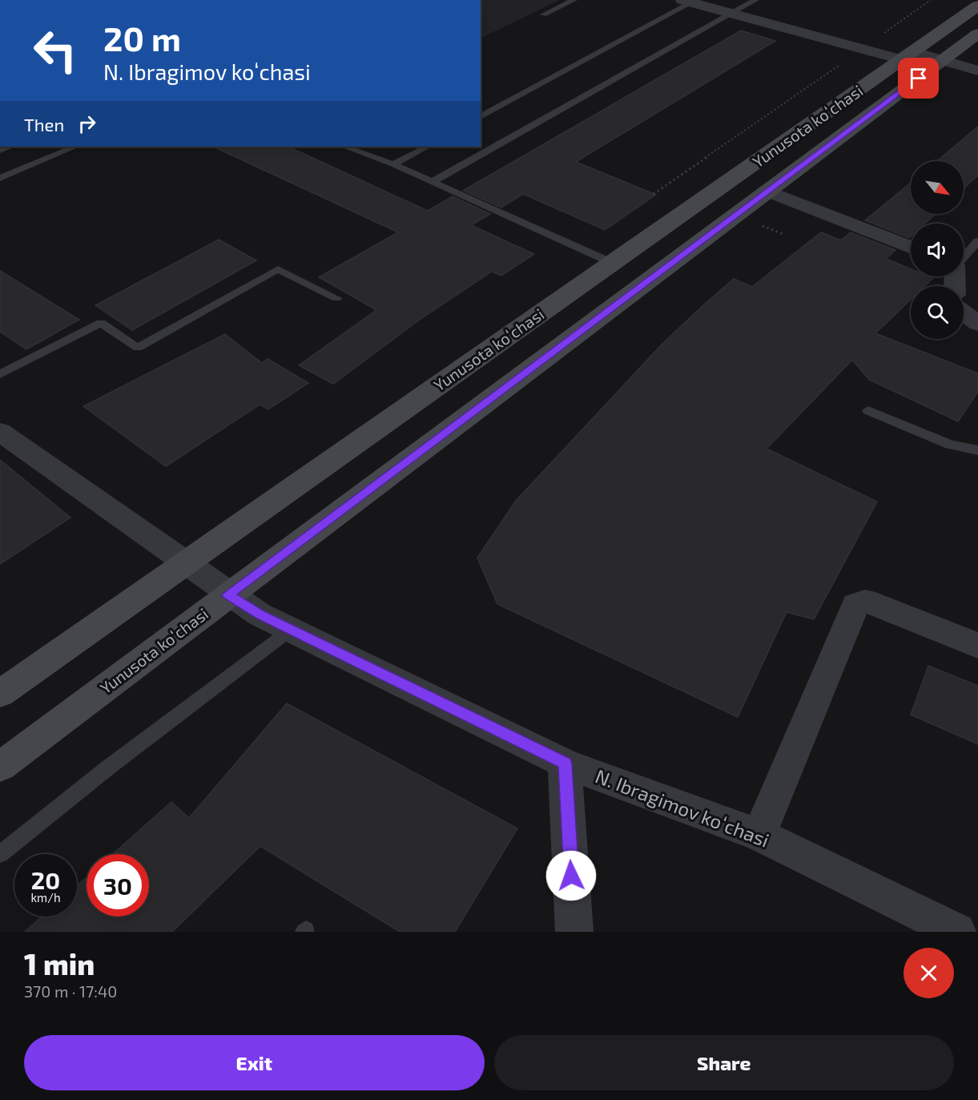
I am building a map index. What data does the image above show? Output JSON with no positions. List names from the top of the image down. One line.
{"streets":{"main road":["Yunusota koʻchasi"],"street":["N. Ibragimov koʻchasi"]},"crossings":[["Yunusota koʻchasi","N. Ibragimov koʻchasi"]],"north":"bottom right","page":{"turn":["20 m","N. Ibragimov koʻchasi"],"then":"Then","speed":"20 km/h","limit":"30","heading":["1 min","370 m · 17:40"],"buttons":["Exit","Share"]}}
